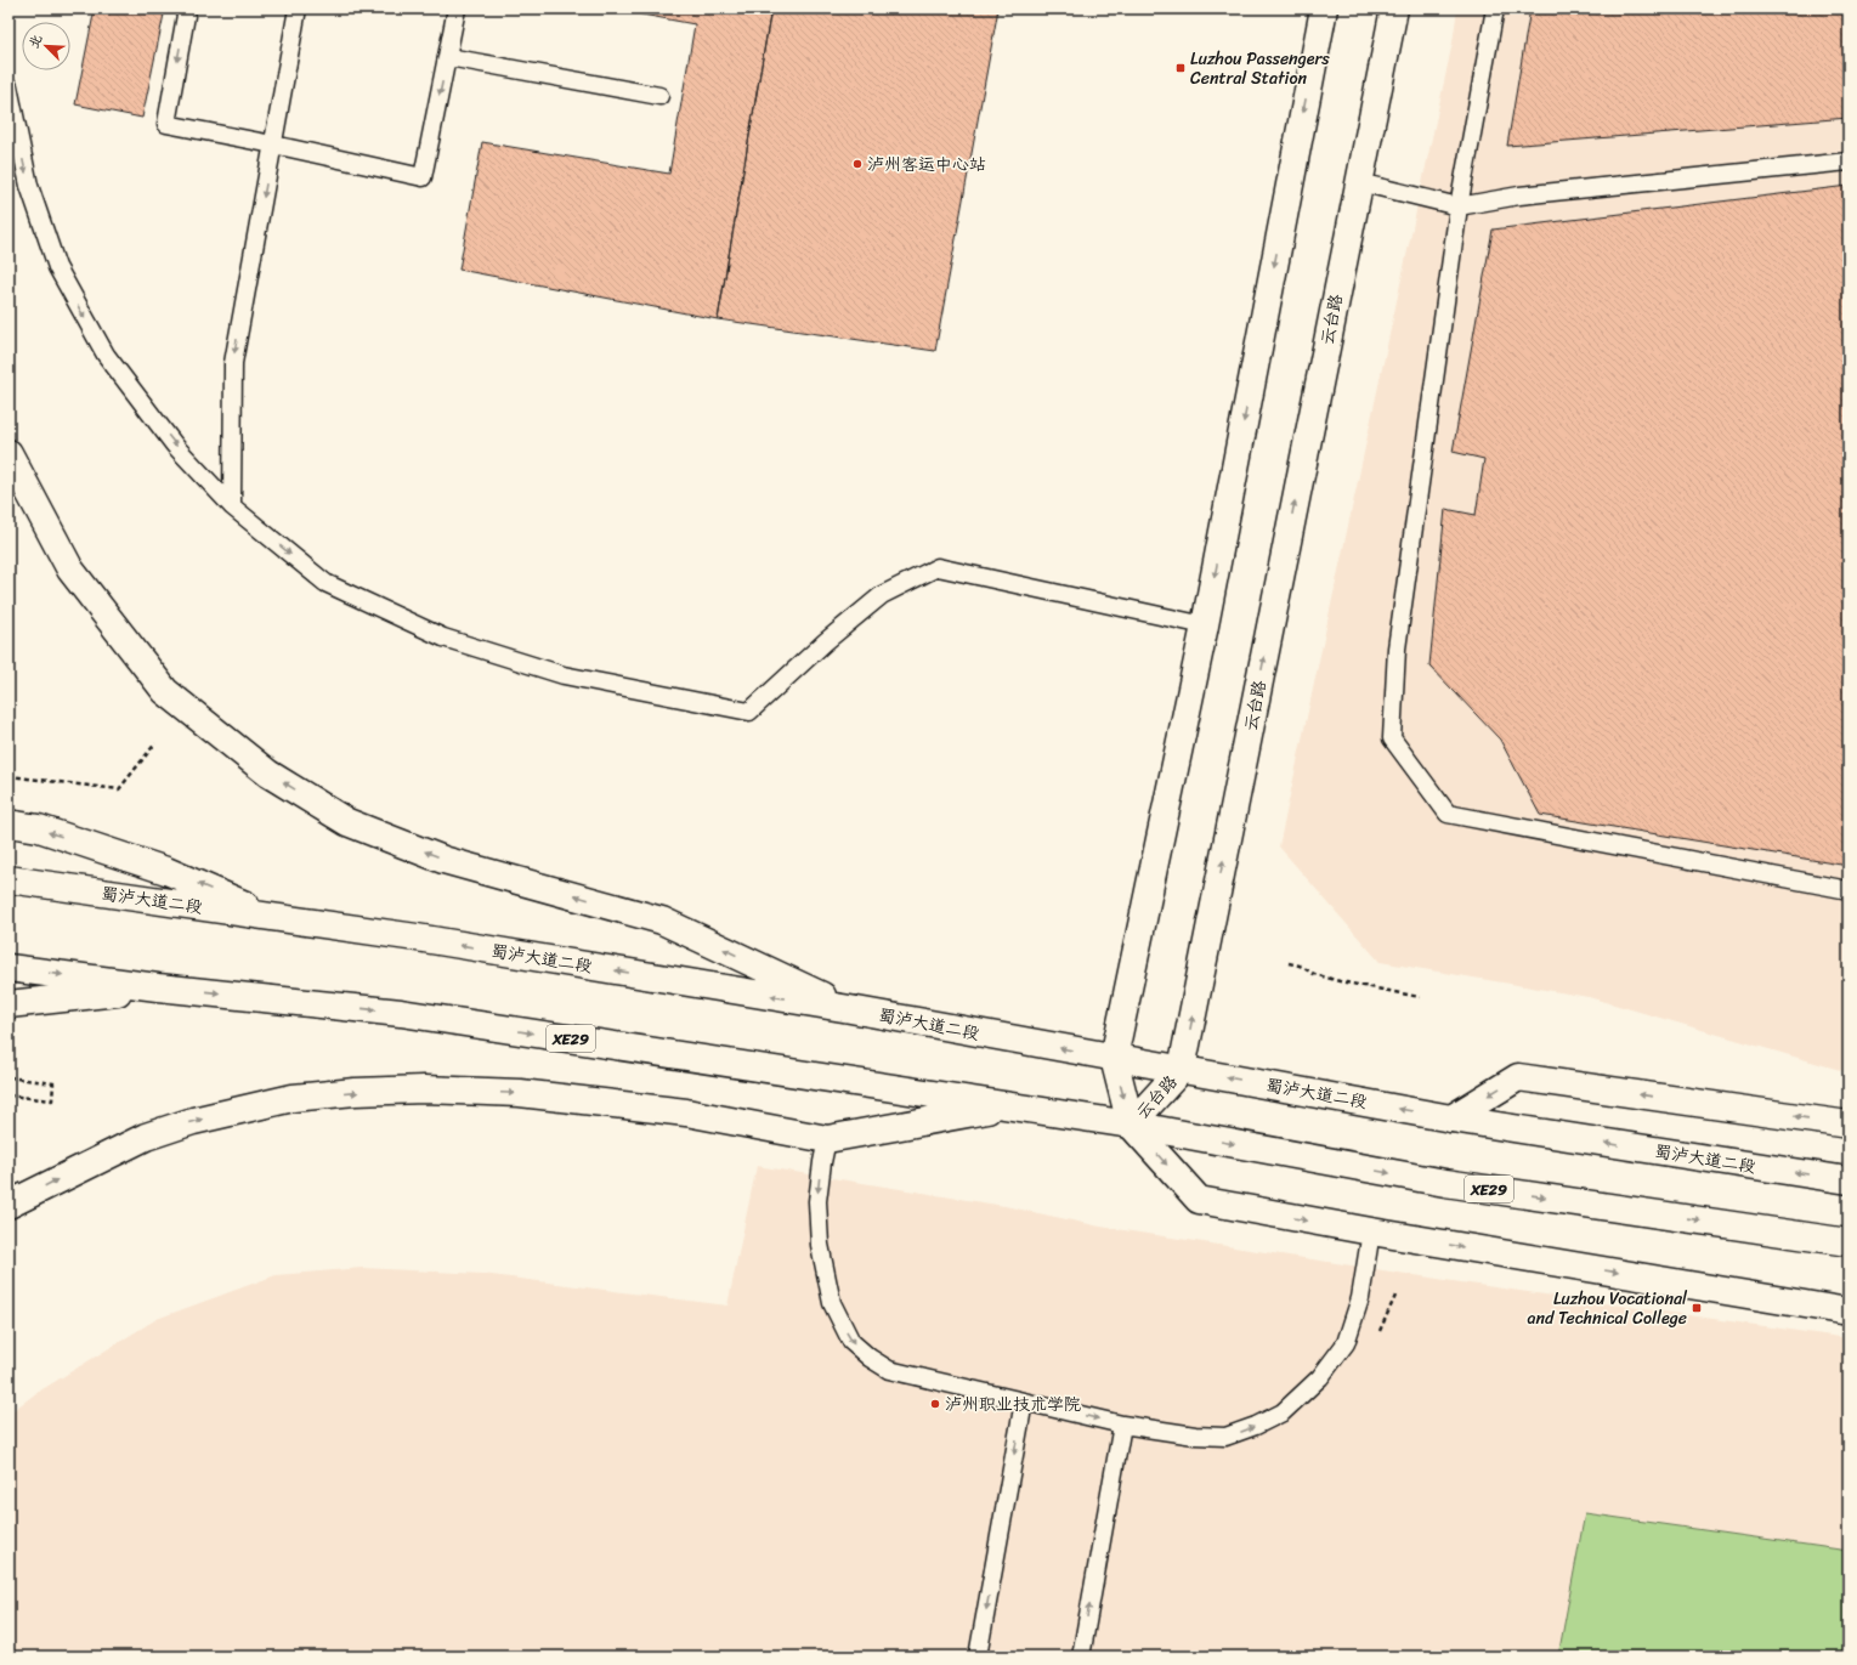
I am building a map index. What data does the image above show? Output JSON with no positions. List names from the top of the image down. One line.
{"streets":{"main road":["云台路","蜀泸大道二段","XE29"]},"crossings":[["云台路","蜀泸大道二段"],["云台路","XE29"]],"places":{"transit":["Luzhou Passengers Central Station","Luzhou Vocational and Technical College"],"other":["泸州客运中心站","泸州职业技术学院"]},"north":"top left"}
